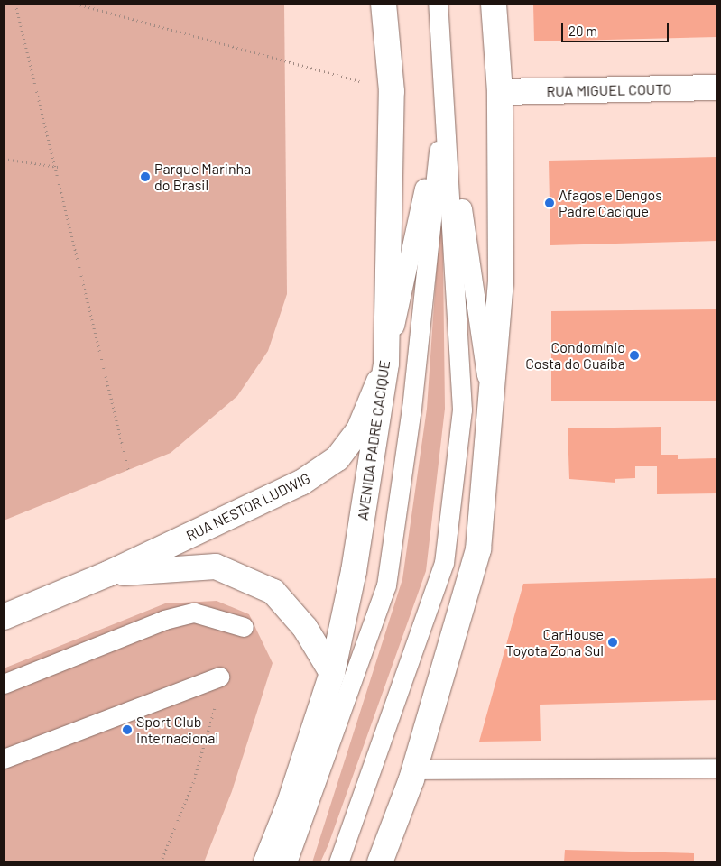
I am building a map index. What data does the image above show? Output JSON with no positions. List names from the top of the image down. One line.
{"streets":{"main road":["RUA MIGUEL COUTO","AVENIDA PADRE CACIQUE","RUA NESTOR LUDWIG"]},"crossings":[["AVENIDA PADRE CACIQUE","RUA NESTOR LUDWIG"]],"places":["Parque Marinha do Brasil","Afagos e Dengos Padre Cacique","Condomínio Costa do Guaíba","CarHouse Toyota Zona Sul","Sport Club Internacional"],"scale_bar":"20 m"}
